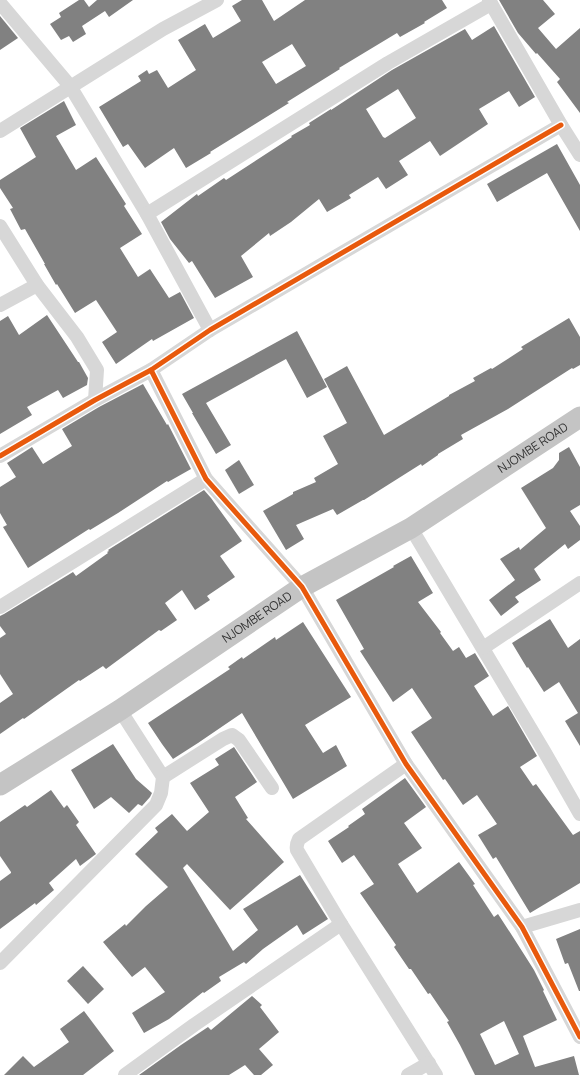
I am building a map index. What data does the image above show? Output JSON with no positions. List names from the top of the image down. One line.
{"streets":{"highway":["NJOMBE ROAD"]}}
